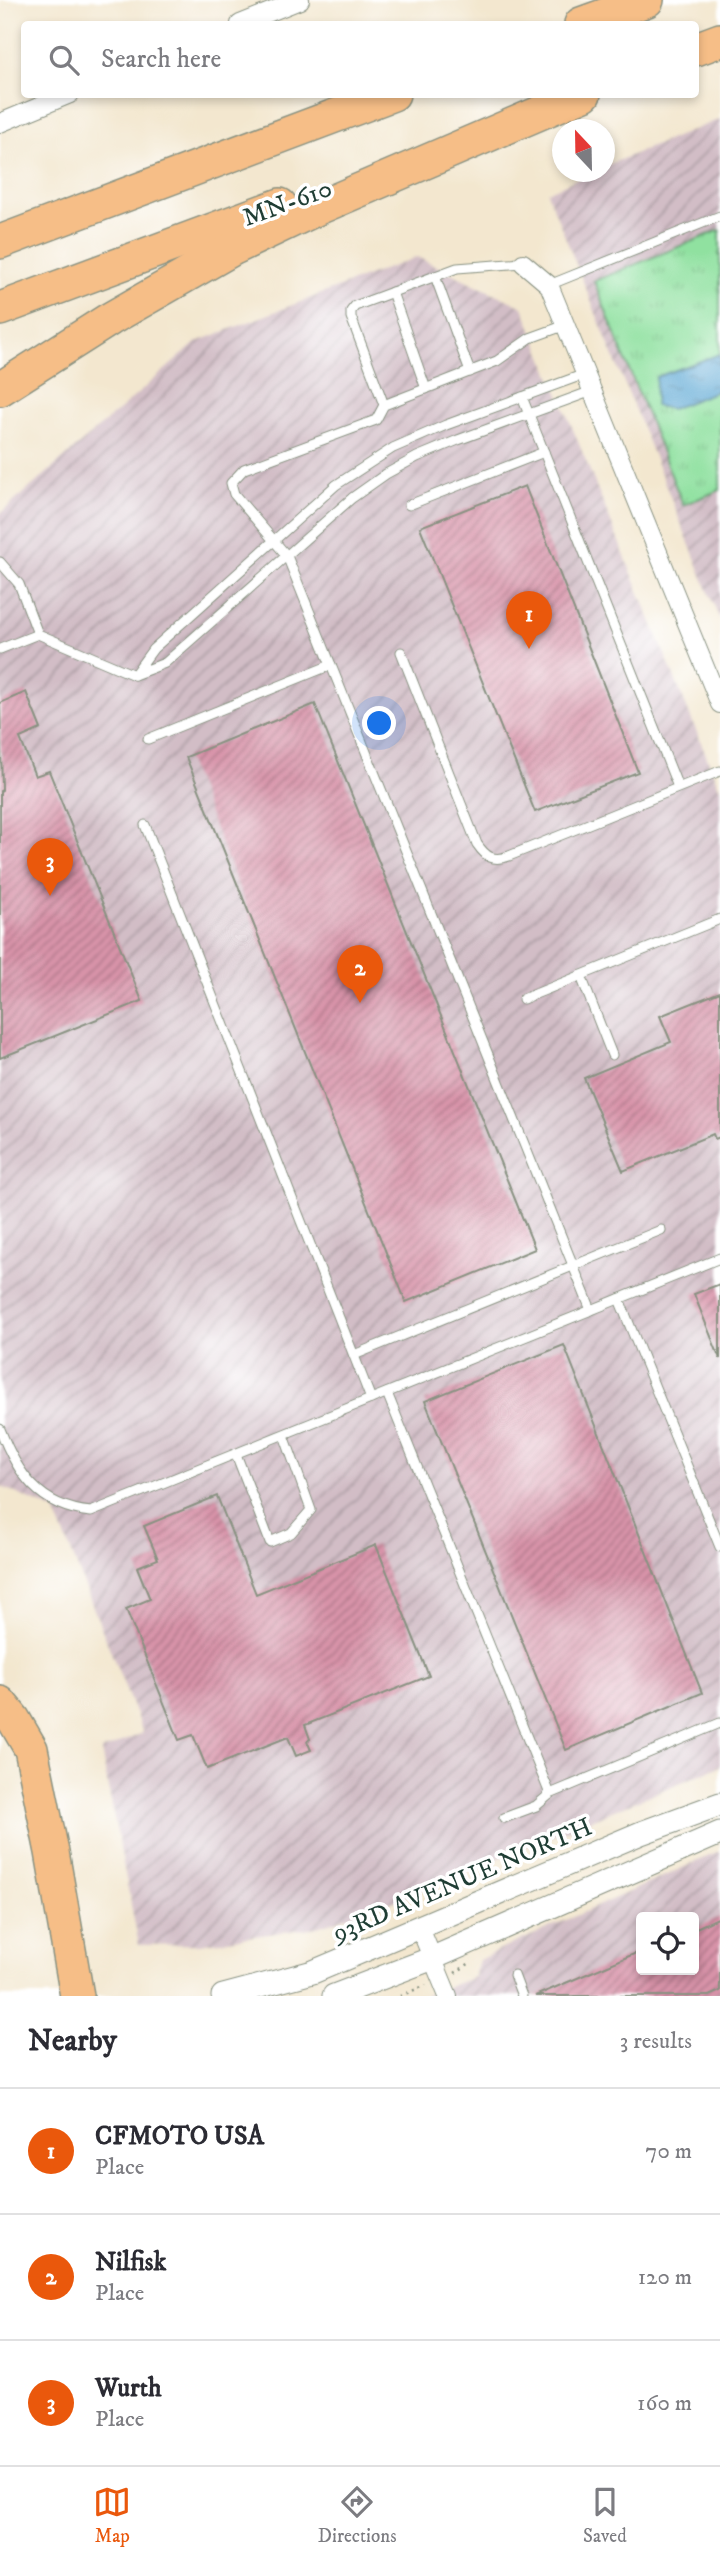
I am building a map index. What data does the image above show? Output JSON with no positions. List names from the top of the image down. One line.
{"streets":{"highway":["MN-610"],"street":["93RD AVENUE NORTH"]},"north":"top","page":{"search":"Search here","pins":["1","3","2"],"heading":["Nearby","3 results"],"list":[{"mark":"1","name":"CFMOTO USA","note":"Place","value":"70 m"},{"mark":"2","name":"Nilfisk","note":"Place","value":"120 m"},{"mark":"3","name":"Wurth","note":"Place","value":"160 m"}],"nav":["Map","Directions","Saved"]}}
